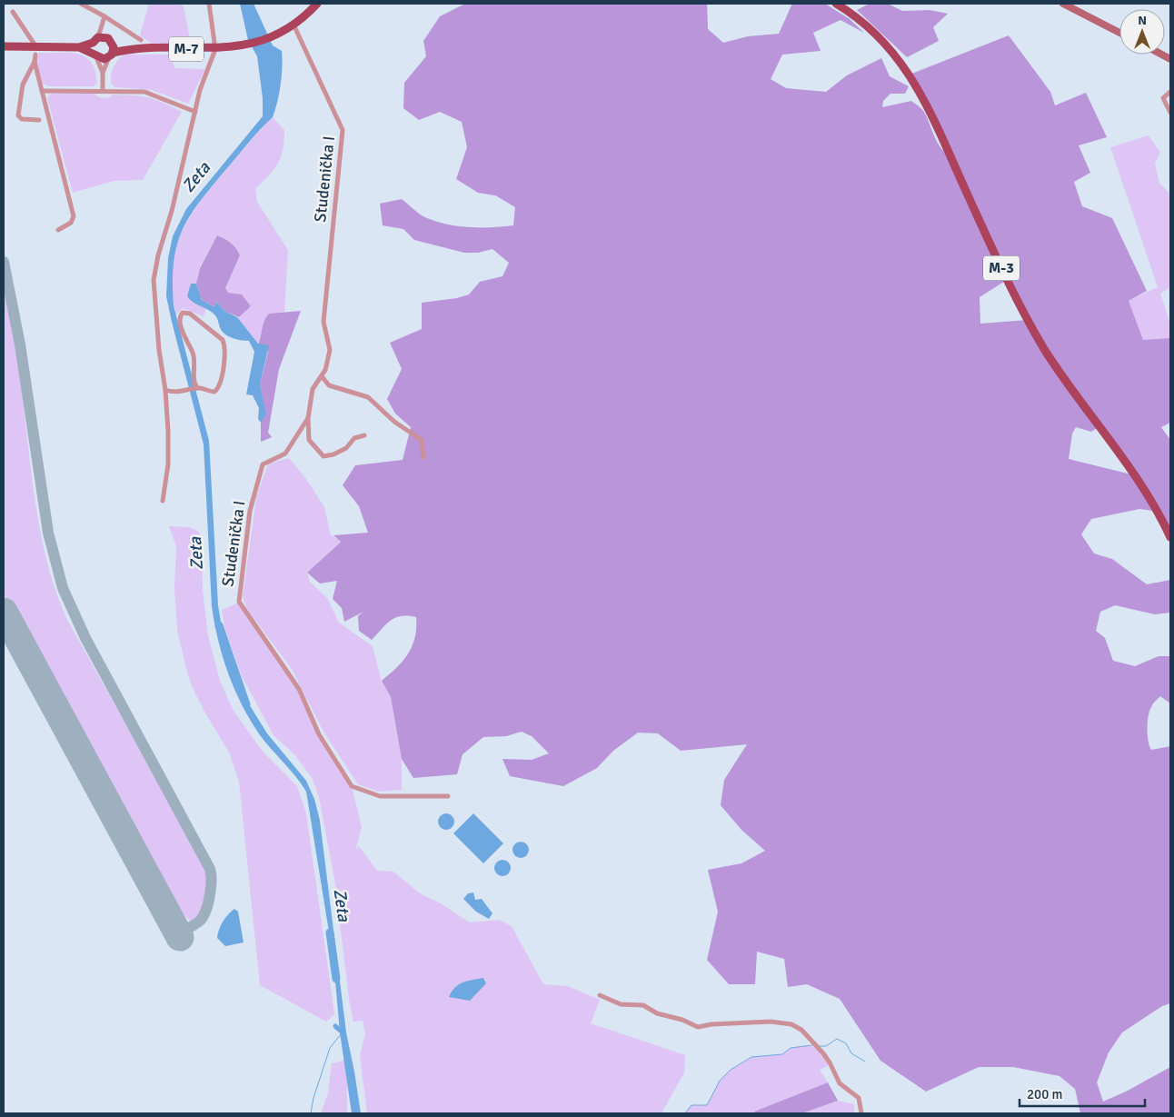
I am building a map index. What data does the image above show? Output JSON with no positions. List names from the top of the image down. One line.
{"streets":{"main road":["M-7","M-3"],"street":["Studenička I"]},"crossings":[["M-7","Studenička I"]],"water":["Zeta"],"scale_bar":"200 m","north":"top"}
